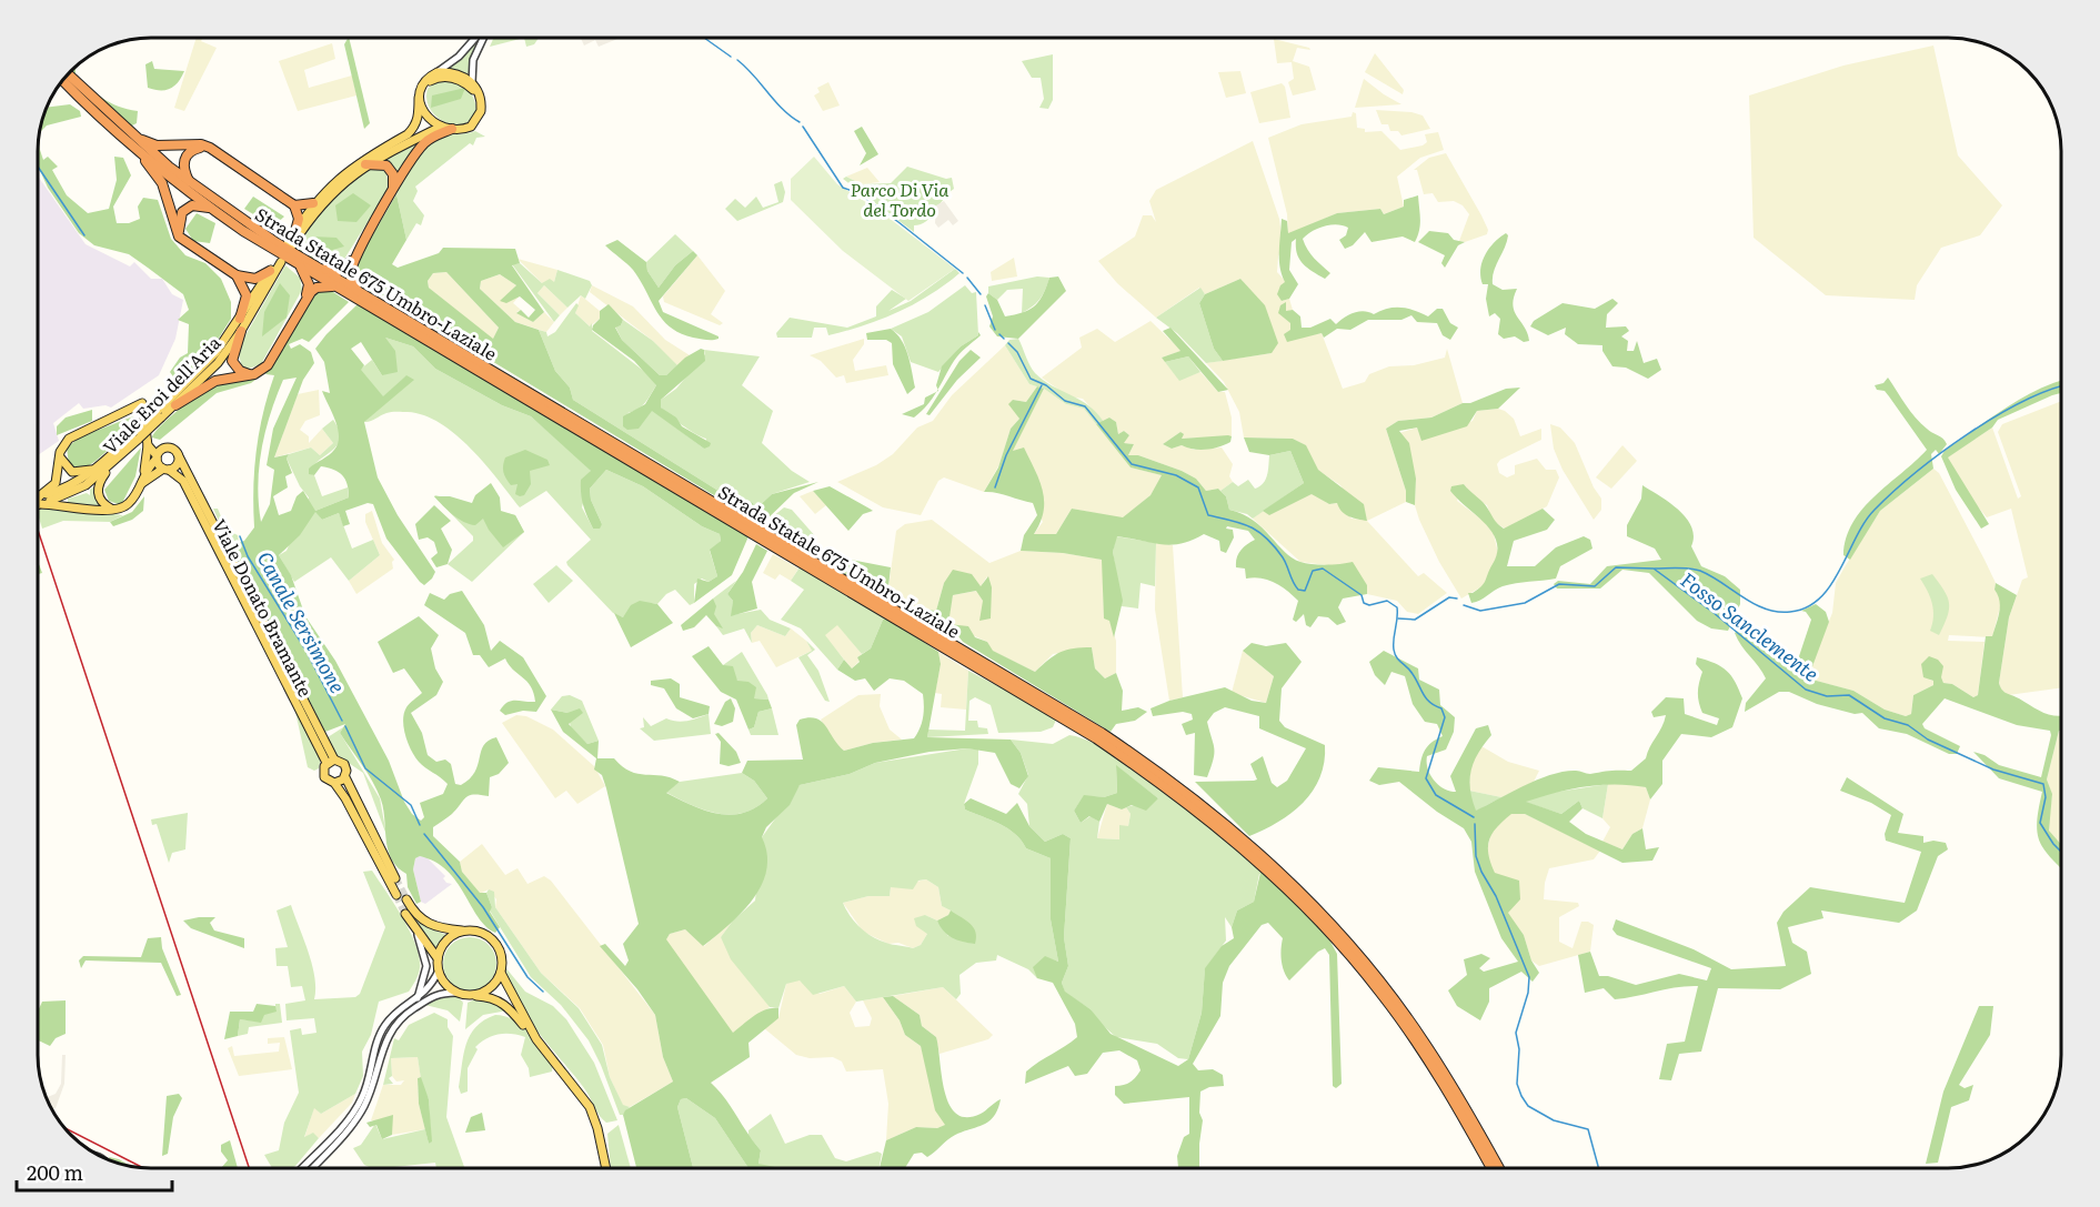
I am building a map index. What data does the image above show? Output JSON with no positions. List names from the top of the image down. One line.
{"streets":{"highway":["Strada Statale 675 Umbro-Laziale"],"main road":["Viale Eroi dell'Aria","Viale Donato Bramante"]},"crossings":[["Viale Eroi dell'Aria","Viale Donato Bramante"]],"water":["Canale Sersimone","Fosso Sanclemente"],"parks":["Parco Di Via del Tordo"],"scale_bar":"200 m"}
